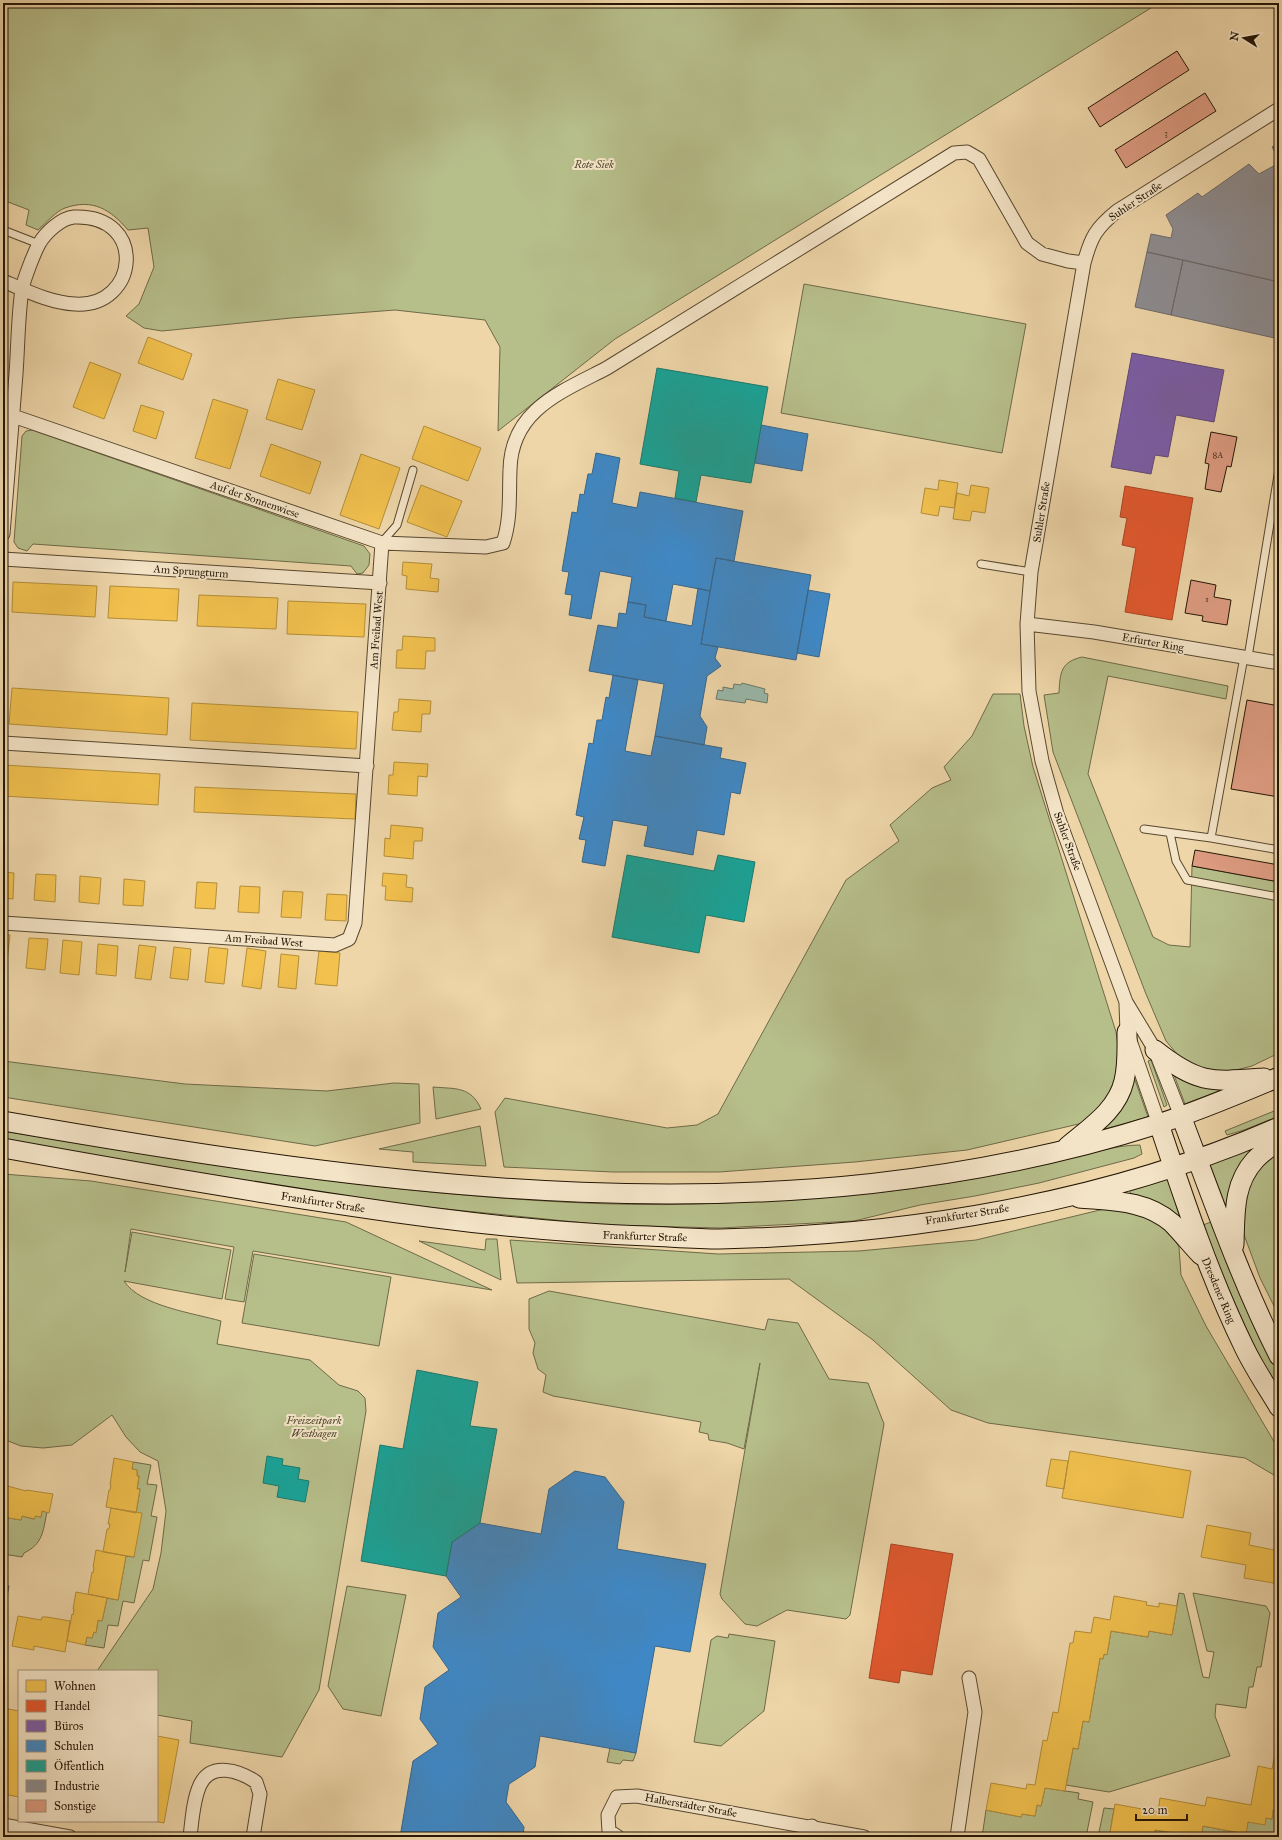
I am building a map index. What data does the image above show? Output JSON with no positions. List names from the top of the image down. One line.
{"streets":{"street":["Suhler Straße","Auf der Sonnenwiese","Am Sprungturm","Am Freibad West","Erfurter Ring","Frankfurter Straße","Dresdener Ring","Halberstädter Straße"]},"crossings":[["Suhler Straße","Auf der Sonnenwiese"],["Suhler Straße","Erfurter Ring"],["Suhler Straße","Dresdener Ring"],["Auf der Sonnenwiese","Am Freibad West"],["Am Sprungturm","Am Freibad West"],["Frankfurter Straße","Dresdener Ring"]],"parks":["Rote Siek","Freizeitpark Westhagen"],"house_numbers":["3","8A","1"],"legend":["Wohnen","Handel","Büros","Schulen","Öffentlich","Industrie","Sonstige"],"scale_bar":"20 m","north":"left"}
